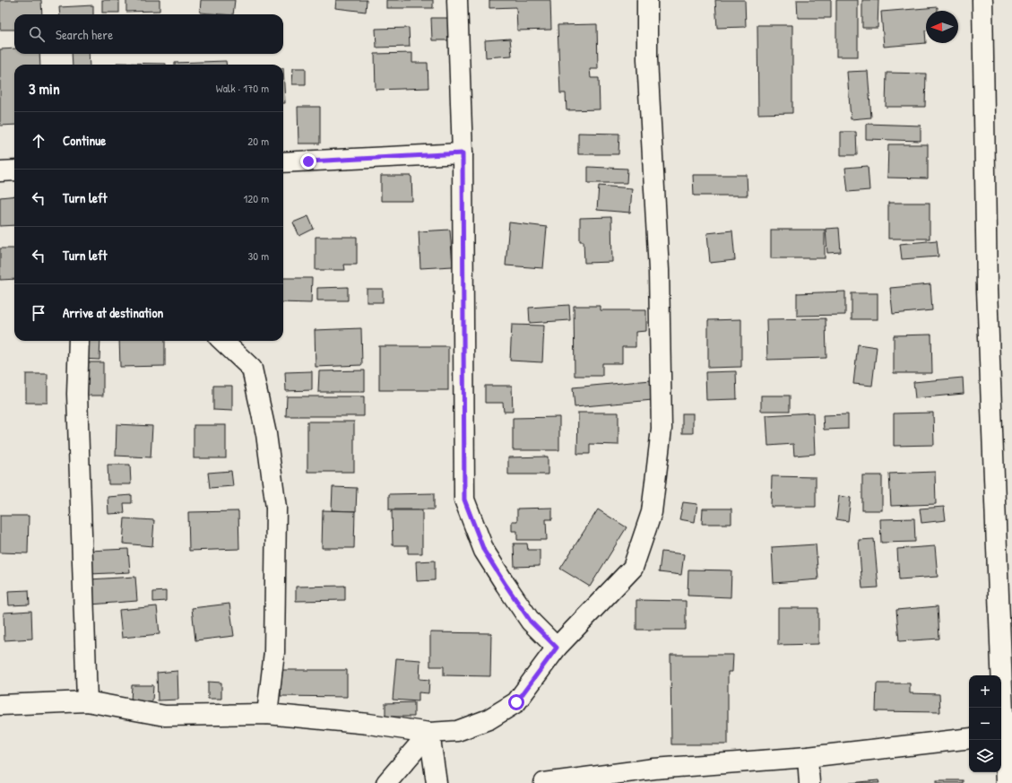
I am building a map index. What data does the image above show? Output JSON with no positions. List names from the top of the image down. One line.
{"north":"left","page":{"search":"Search here","heading":["3 min","Walk · 170 m"],"list":[["Continue","20 m"],["Turn left","120 m"],["Turn left","30 m"],"Arrive at destination"],"map_buttons":["+","−"]}}
